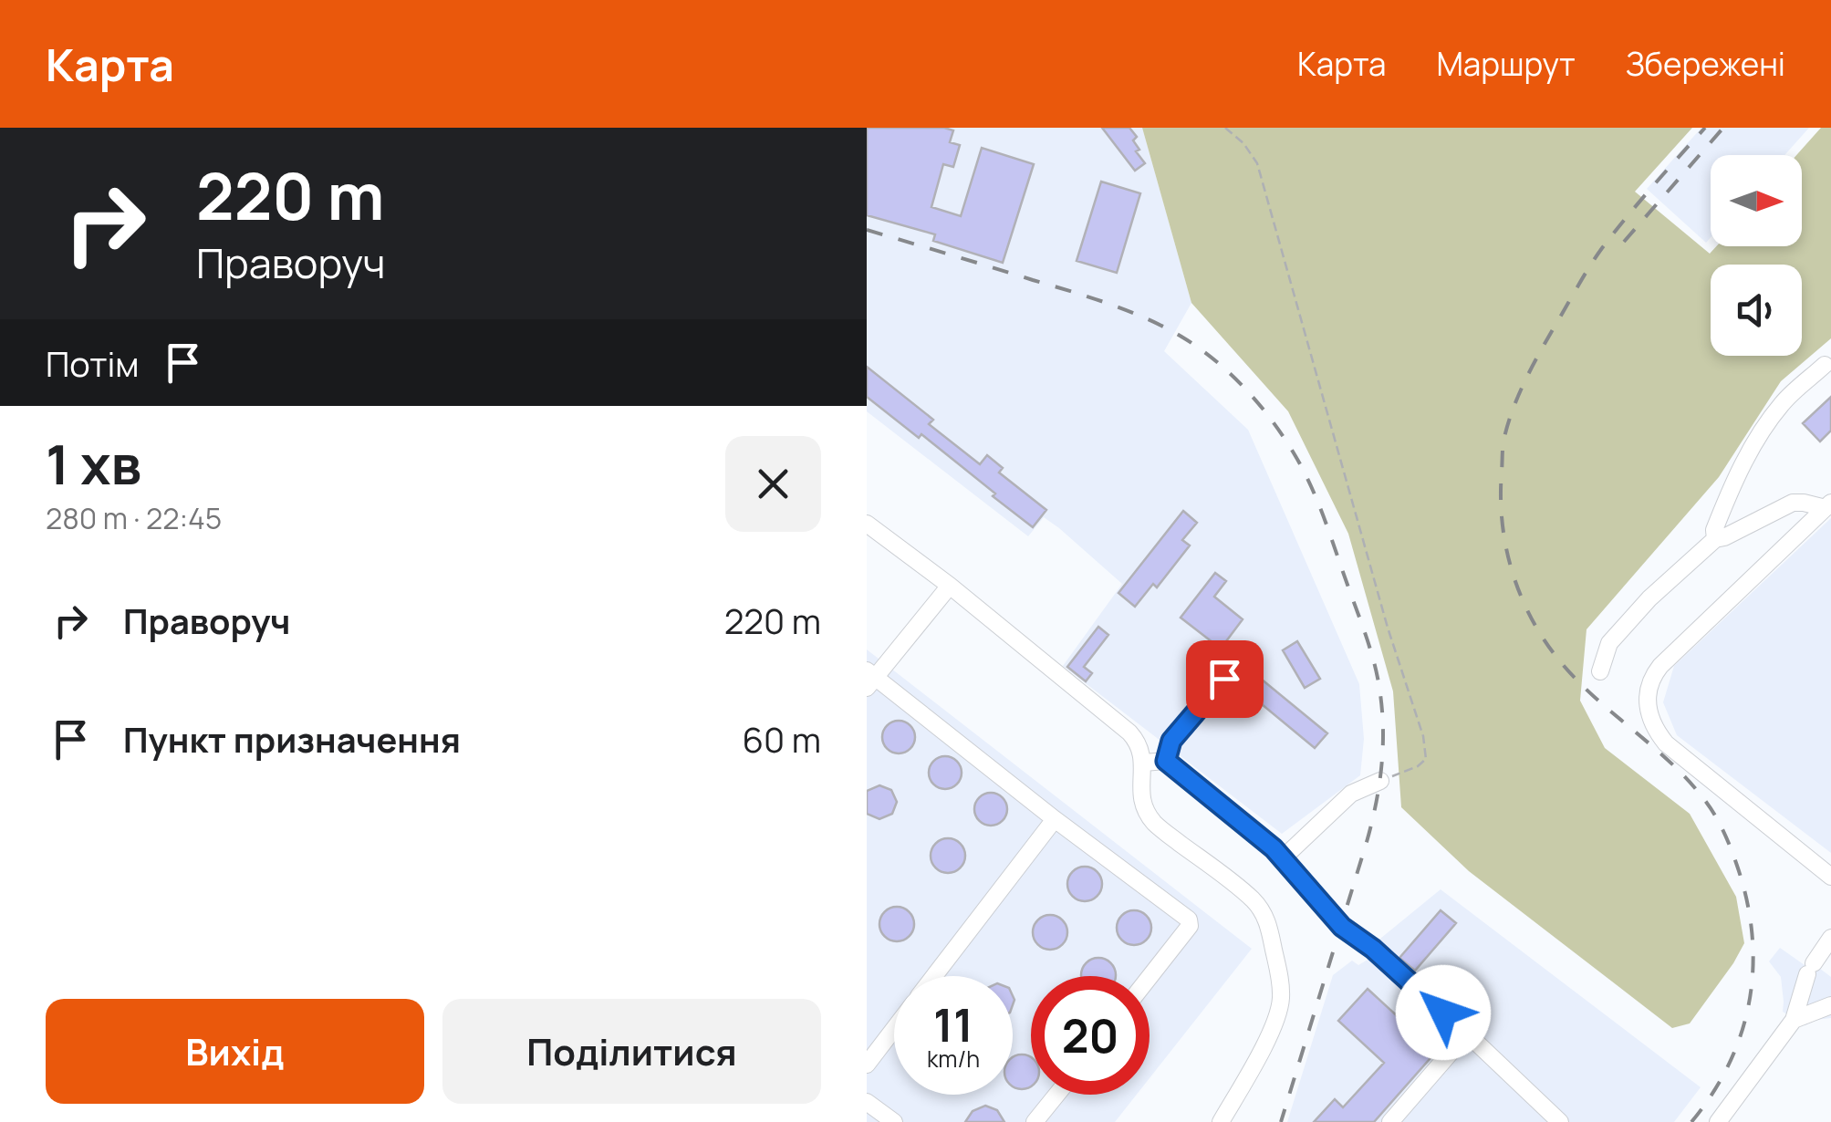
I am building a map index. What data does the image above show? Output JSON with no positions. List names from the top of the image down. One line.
{"north":"right","page":{"header":"Карта","nav":["Карта","Маршрут","Збережені"],"turn":["220 m","Праворуч"],"then":"Потім","heading":["1 хв","280 m · 22:45"],"list":[{"name":"Праворуч","value":"220 m"},{"name":"Пункт призначення","value":"60 m"}],"speed":"11 km/h","limit":"20","buttons":["Вихід","Поділитися"]}}
